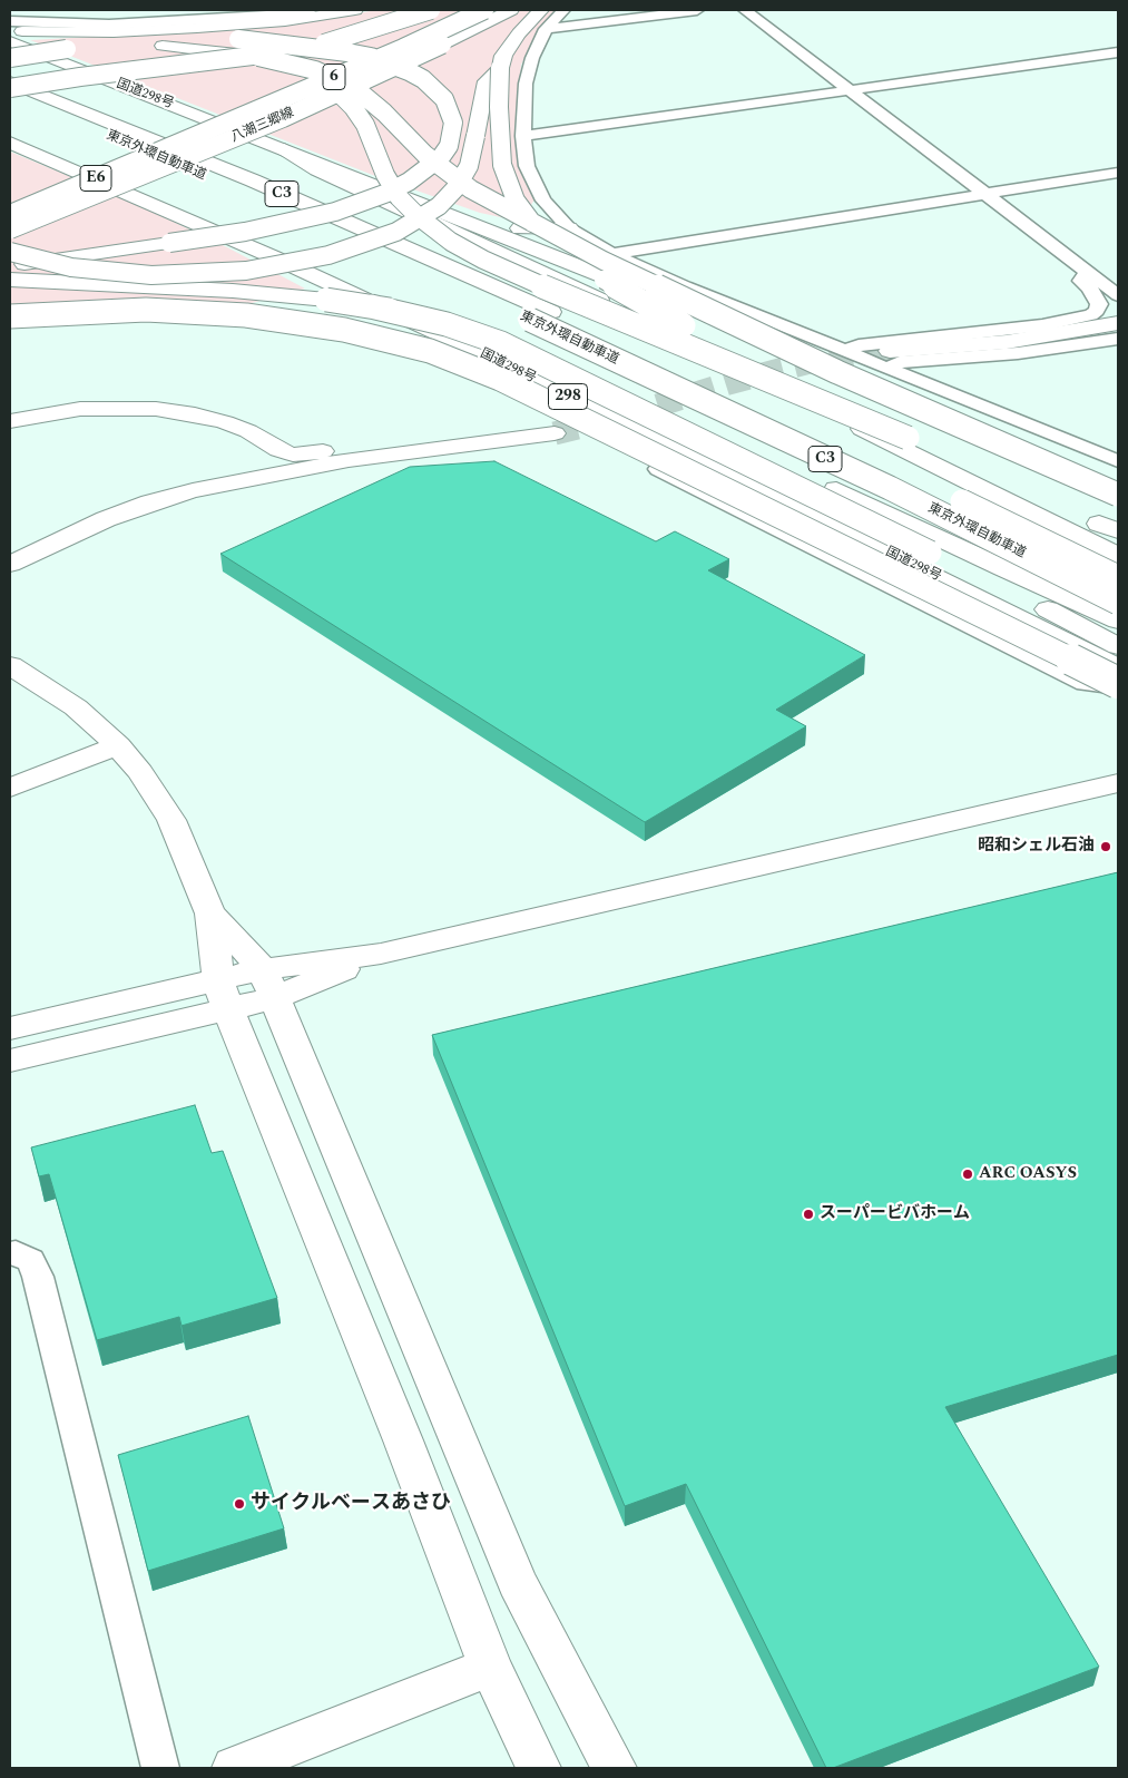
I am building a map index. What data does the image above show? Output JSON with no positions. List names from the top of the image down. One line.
{"streets":{"main road":["6","国道298号","八潮三郷線","東京外環自動車道","E6","C3","298"]},"crossings":[["6","E6"]],"places":["昭和シェル石油","ARC OASYS","スーパービバホーム","サイクルベースあさひ"]}
